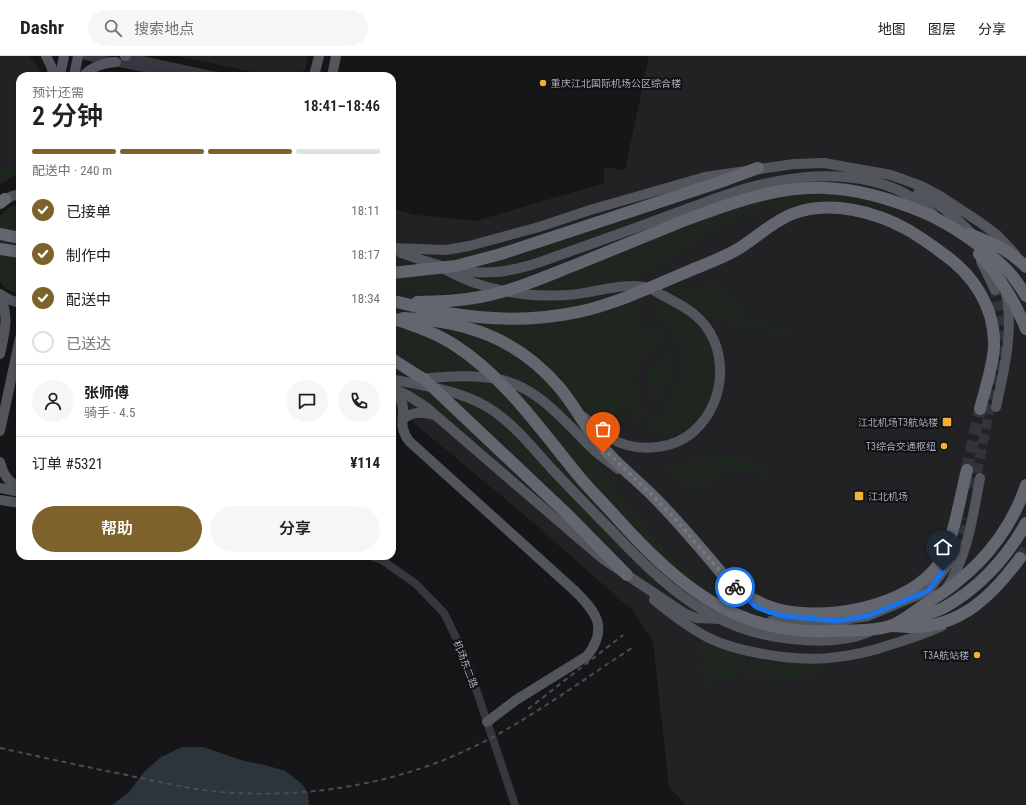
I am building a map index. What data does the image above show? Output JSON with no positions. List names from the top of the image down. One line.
{"streets":{"street":["机场东二路"]},"places":{"other":["重庆江北国际机场公区综合楼","T3综合交通枢纽","T3A航站楼"],"transit":["江北机场T3航站楼","江北机场"]},"page":{"header":"Dashr","search":"搜索地点","nav":["地图","图层","分享"],"heading":["2 分钟","预计还需","18:41–18:46"],"panel":["张师傅","骑手 · 4.5","订单 #5321","¥114"],"bar":"配送中 · 240 m","list":[["已接单","18:11"],["制作中","18:17"],["配送中","18:34"],"已送达"],"buttons":["帮助","分享"]}}
